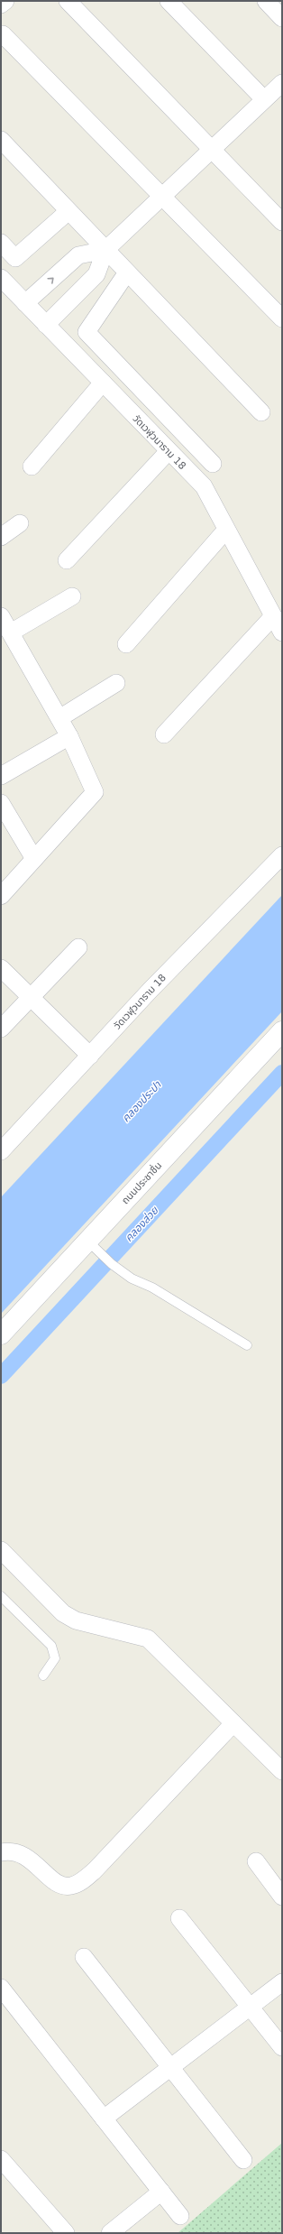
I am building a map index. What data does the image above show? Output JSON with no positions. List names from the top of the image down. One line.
{"streets":{"street":["วัดเวฬุวนาราม 18","ถนนประชาชื่น"]},"water":["คลองประปา","คลองส่วย"]}
